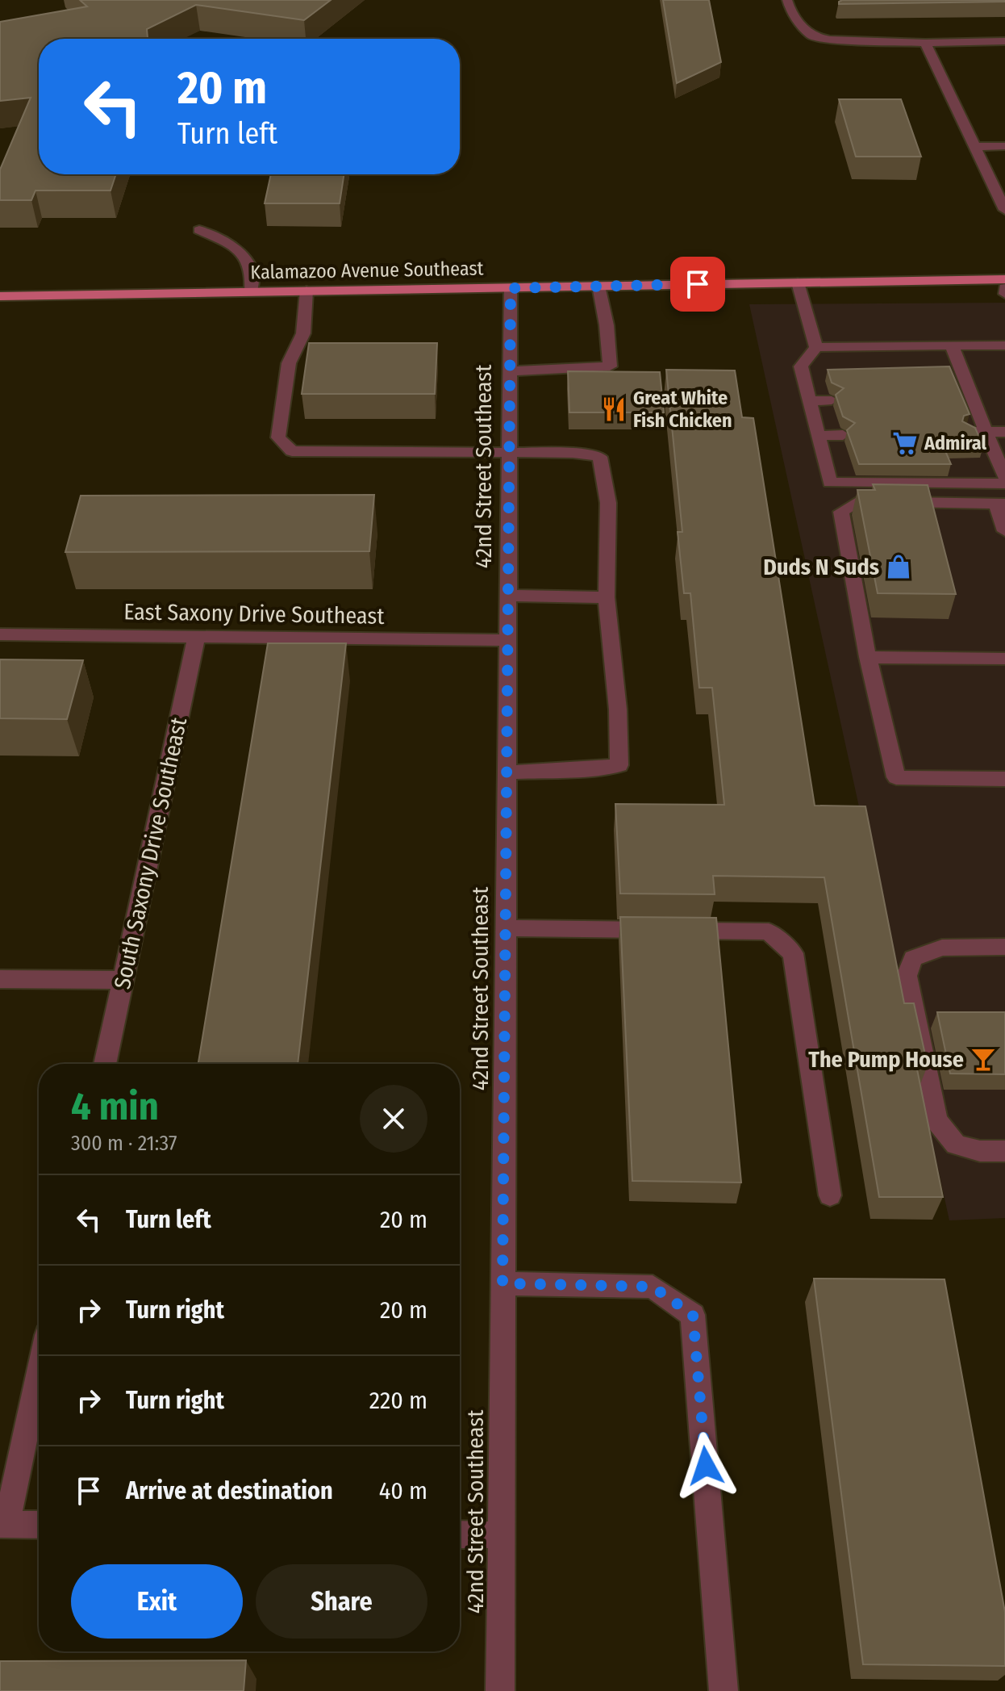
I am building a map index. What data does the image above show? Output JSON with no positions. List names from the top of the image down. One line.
{"streets":{"main road":["Kalamazoo Avenue Southeast"],"street":["42nd Street Southeast","East Saxony Drive Southeast","South Saxony Drive Southeast"]},"crossings":[["Kalamazoo Avenue Southeast","42nd Street Southeast"],["42nd Street Southeast","East Saxony Drive Southeast"],["East Saxony Drive Southeast","South Saxony Drive Southeast"]],"places":{"restaurant":["Great White Fish Chicken"],"supermarket":["Admiral"],"shop":["Duds N Suds"],"bar":["The Pump House"]},"page":{"turn":["20 m","Turn left"],"heading":["4 min","300 m · 21:37"],"list":[{"name":"Turn left","value":"20 m"},{"name":"Turn right","value":"20 m"},{"name":"Turn right","value":"220 m"},{"name":"Arrive at destination","value":"40 m"}],"buttons":["Exit","Share"]}}
